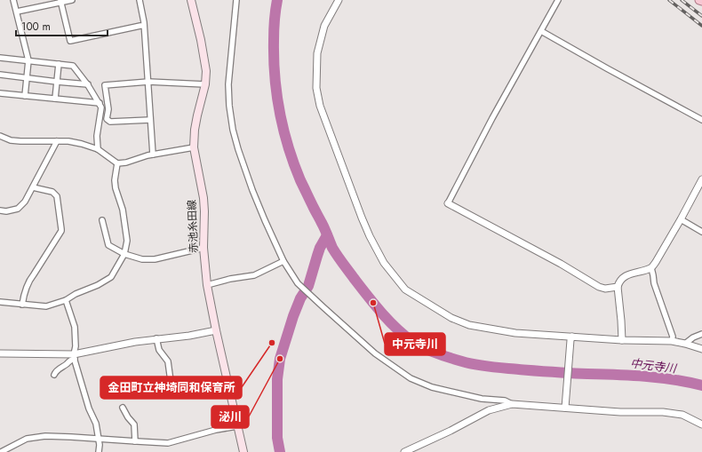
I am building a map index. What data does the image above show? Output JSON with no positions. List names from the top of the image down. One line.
{"streets":{"main road":["赤池糸田線"]},"water":["中元寺川"],"places":["中元寺川","金田町立神埼同和保育所","泌川"],"scale_bar":"100 m"}
